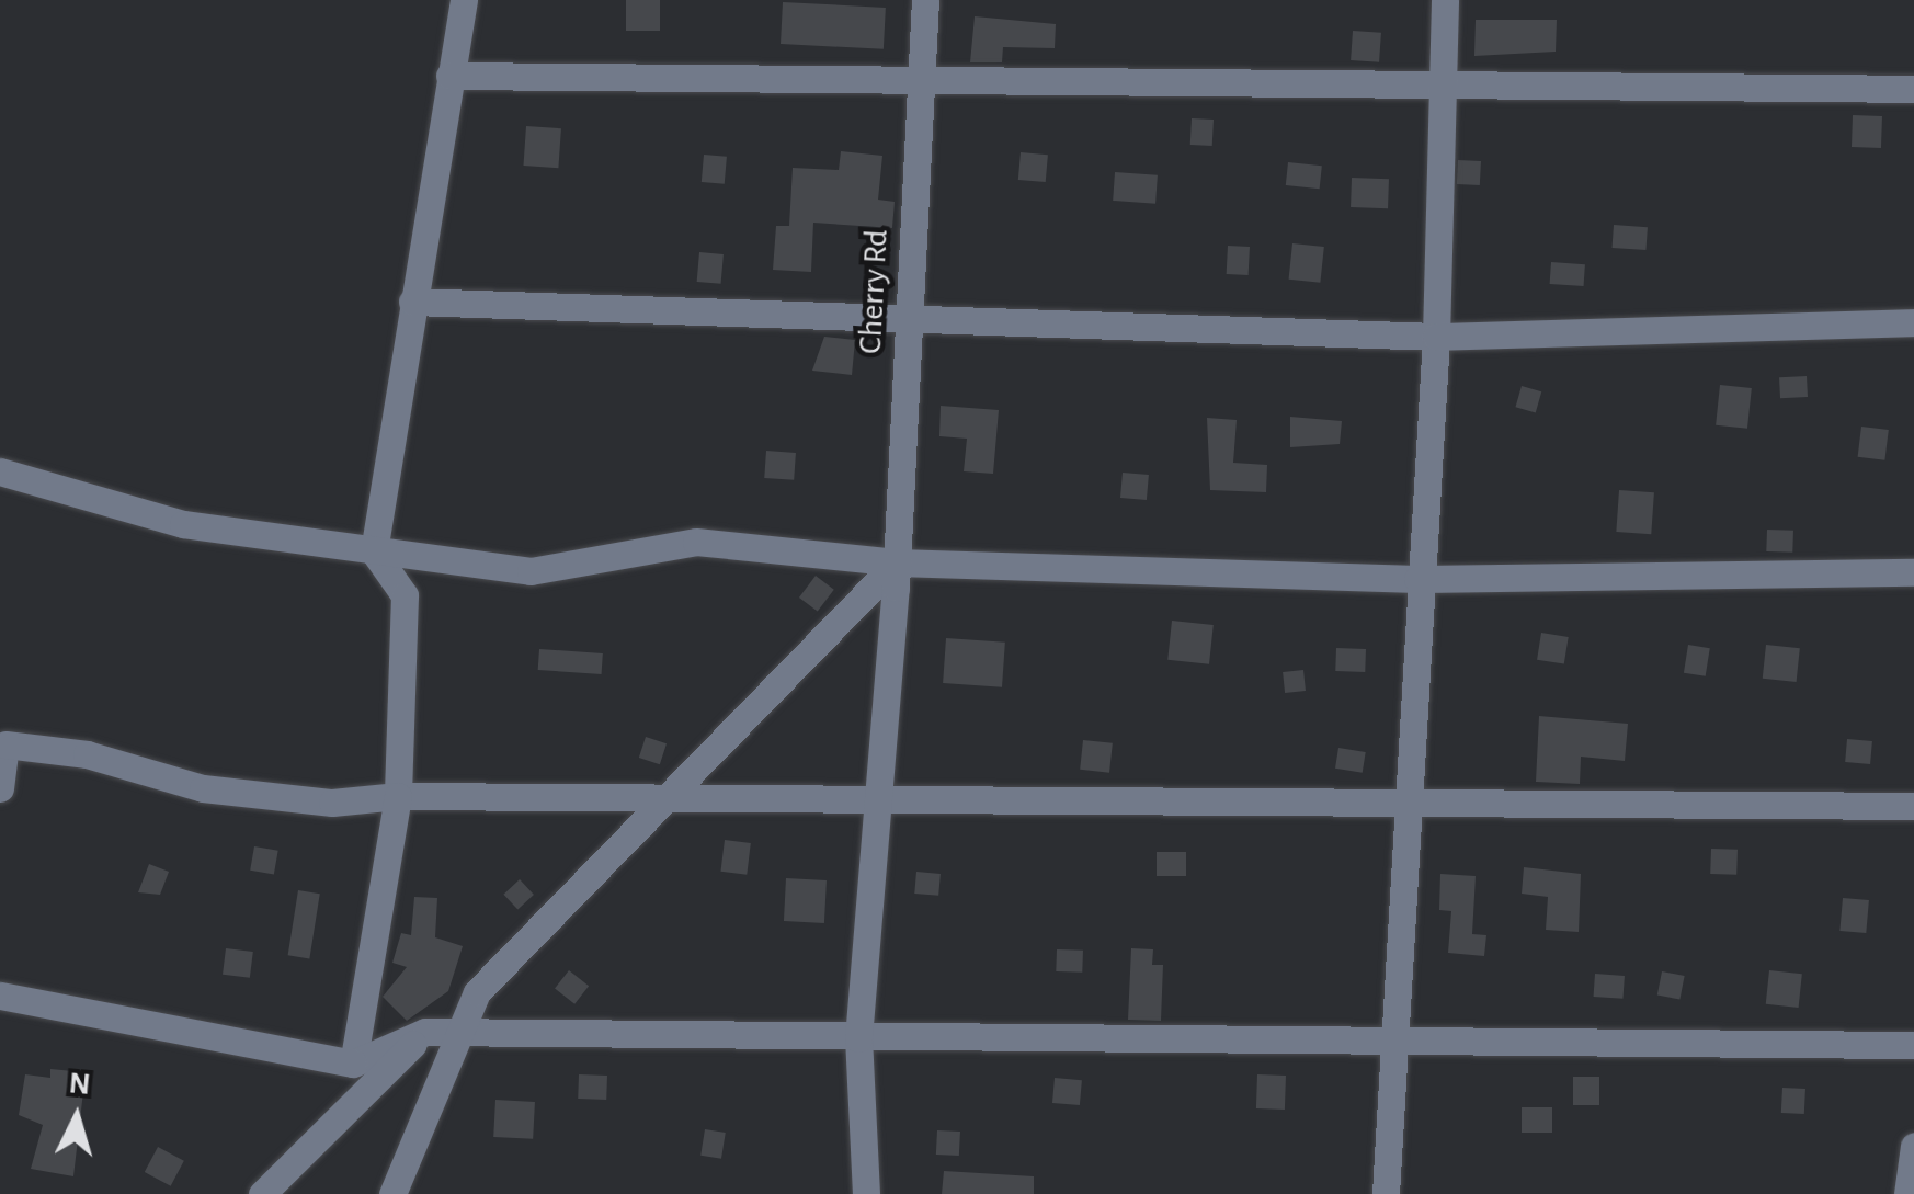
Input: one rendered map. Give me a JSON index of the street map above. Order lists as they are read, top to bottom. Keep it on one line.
{"streets":{"street":["Cherry Rd"]},"north":"top"}
